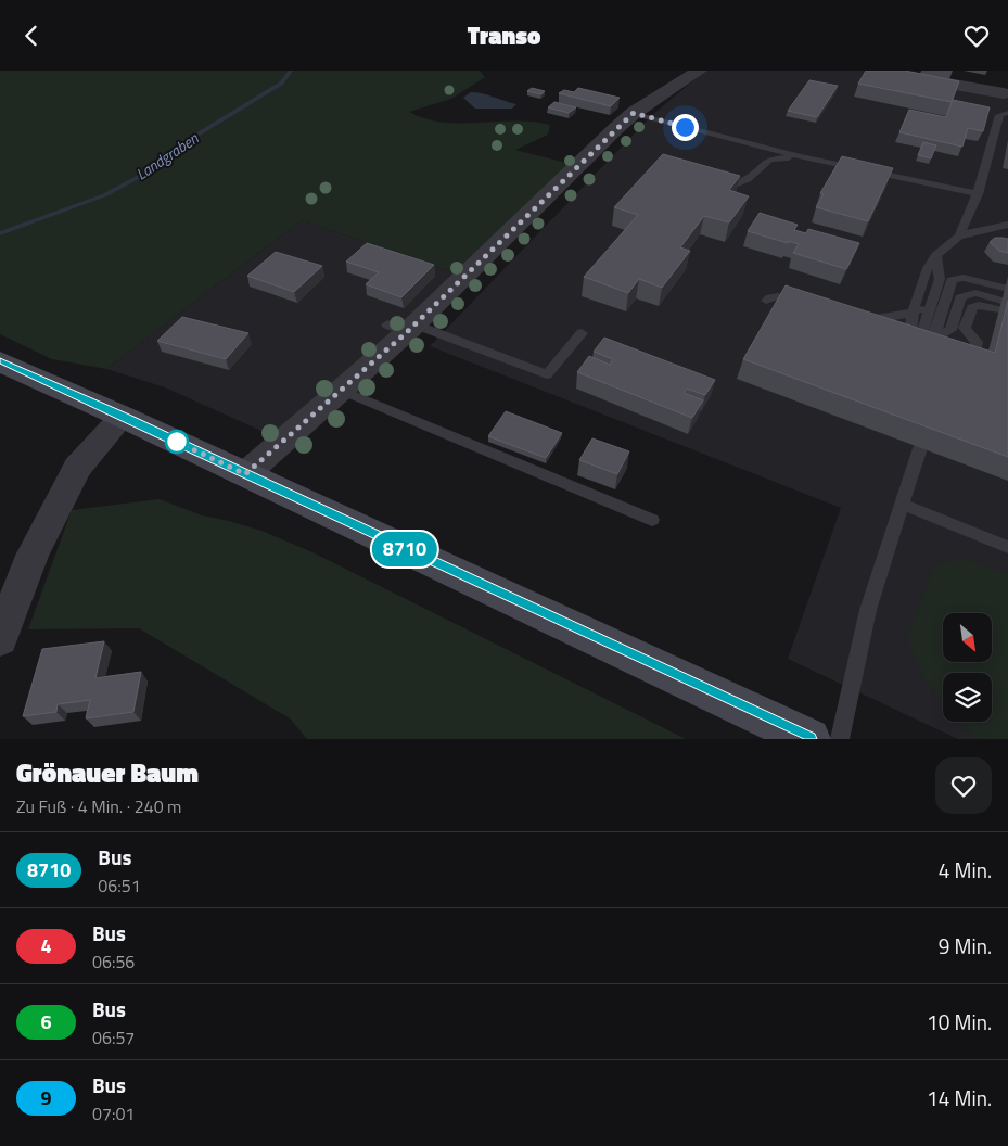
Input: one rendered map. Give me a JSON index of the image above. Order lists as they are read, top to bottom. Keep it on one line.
{"water":["Landgraben"],"lines":["bus line 8710"],"north":"bottom right","page":{"header":"Transo","on_map":"8710","heading":["Grönauer Baum","Zu Fuß · 4 Min. · 240 m"],"list":[{"mark":"8710","name":"Bus","note":"06:51","value":"4 Min."},{"mark":"4","name":"Bus","note":"06:56","value":"9 Min."},{"mark":"6","name":"Bus","note":"06:57","value":"10 Min."},{"mark":"9","name":"Bus","note":"07:01","value":"14 Min."}]}}
